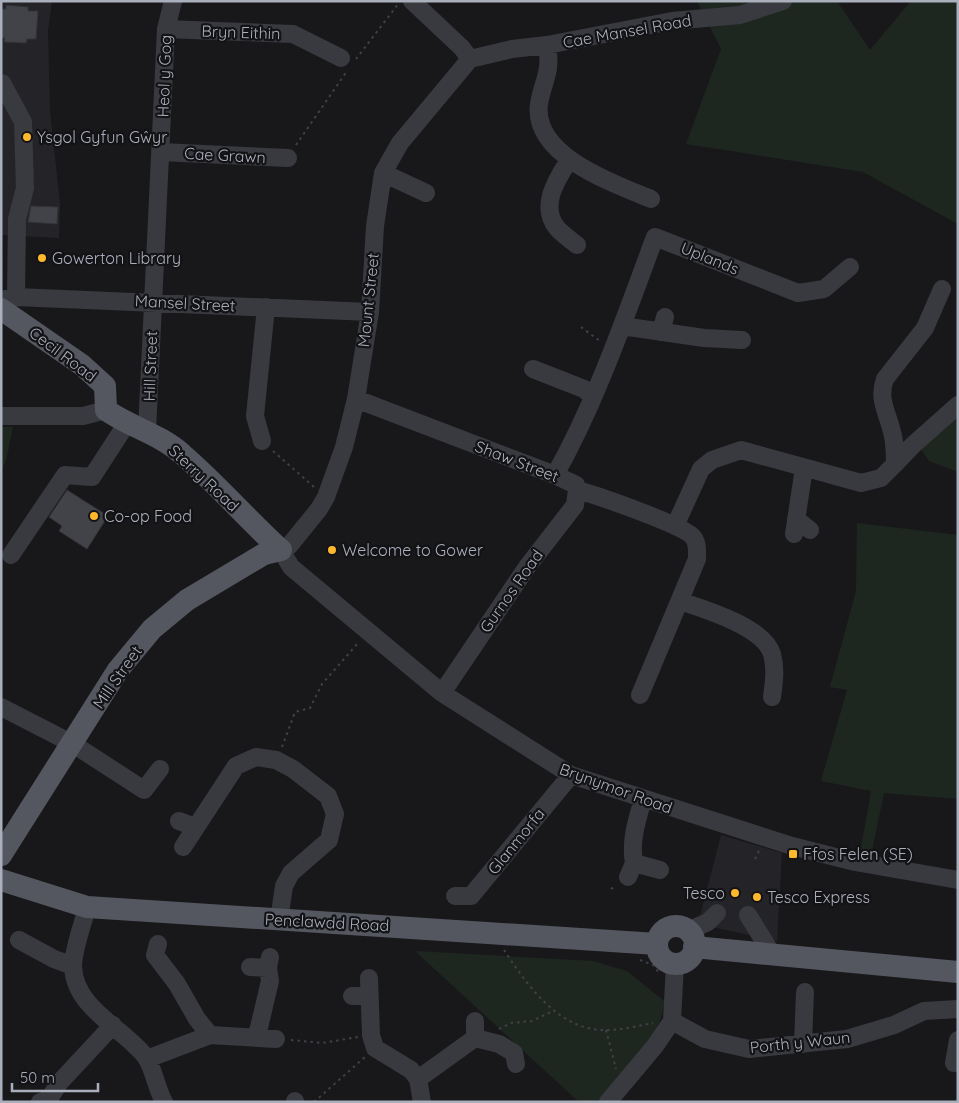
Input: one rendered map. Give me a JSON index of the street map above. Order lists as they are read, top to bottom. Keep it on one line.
{"streets":{"main road":["Cecil Road","Sterry Road","Mill Street","Penclawdd Road"],"street":["Cae Mansel Road","Bryn Eithin","Heol y Gog","Cae Grawn","Uplands","Mount Street","Mansel Street","Hill Street","Shaw Street","Gurnos Road","Brynymor Road","Glanmorfa","Porth y Waun"]},"crossings":[["Cae Mansel Road","Mount Street"],["Bryn Eithin","Heol y Gog"],["Heol y Gog","Cae Grawn"],["Heol y Gog","Mansel Street"],["Heol y Gog","Hill Street"],["Uplands","Shaw Street"],["Mount Street","Mansel Street"],["Mount Street","Shaw Street"],["Mount Street","Sterry Road"],["Mount Street","Mill Street"],["Mount Street","Brynymor Road"],["Mansel Street","Cecil Road"],["Mansel Street","Hill Street"],["Cecil Road","Sterry Road"],["Hill Street","Sterry Road"],["Shaw Street","Gurnos Road"],["Sterry Road","Mill Street"],["Sterry Road","Brynymor Road"],["Gurnos Road","Brynymor Road"],["Mill Street","Brynymor Road"],["Brynymor Road","Glanmorfa"]],"places":{"other":["Ysgol Gyfun Gŵyr","Gowerton Library","Co-op Food","Welcome to Gower","Tesco","Tesco Express"],"transit":["Ffos Felen (SE)"]},"scale_bar":"50 m"}
